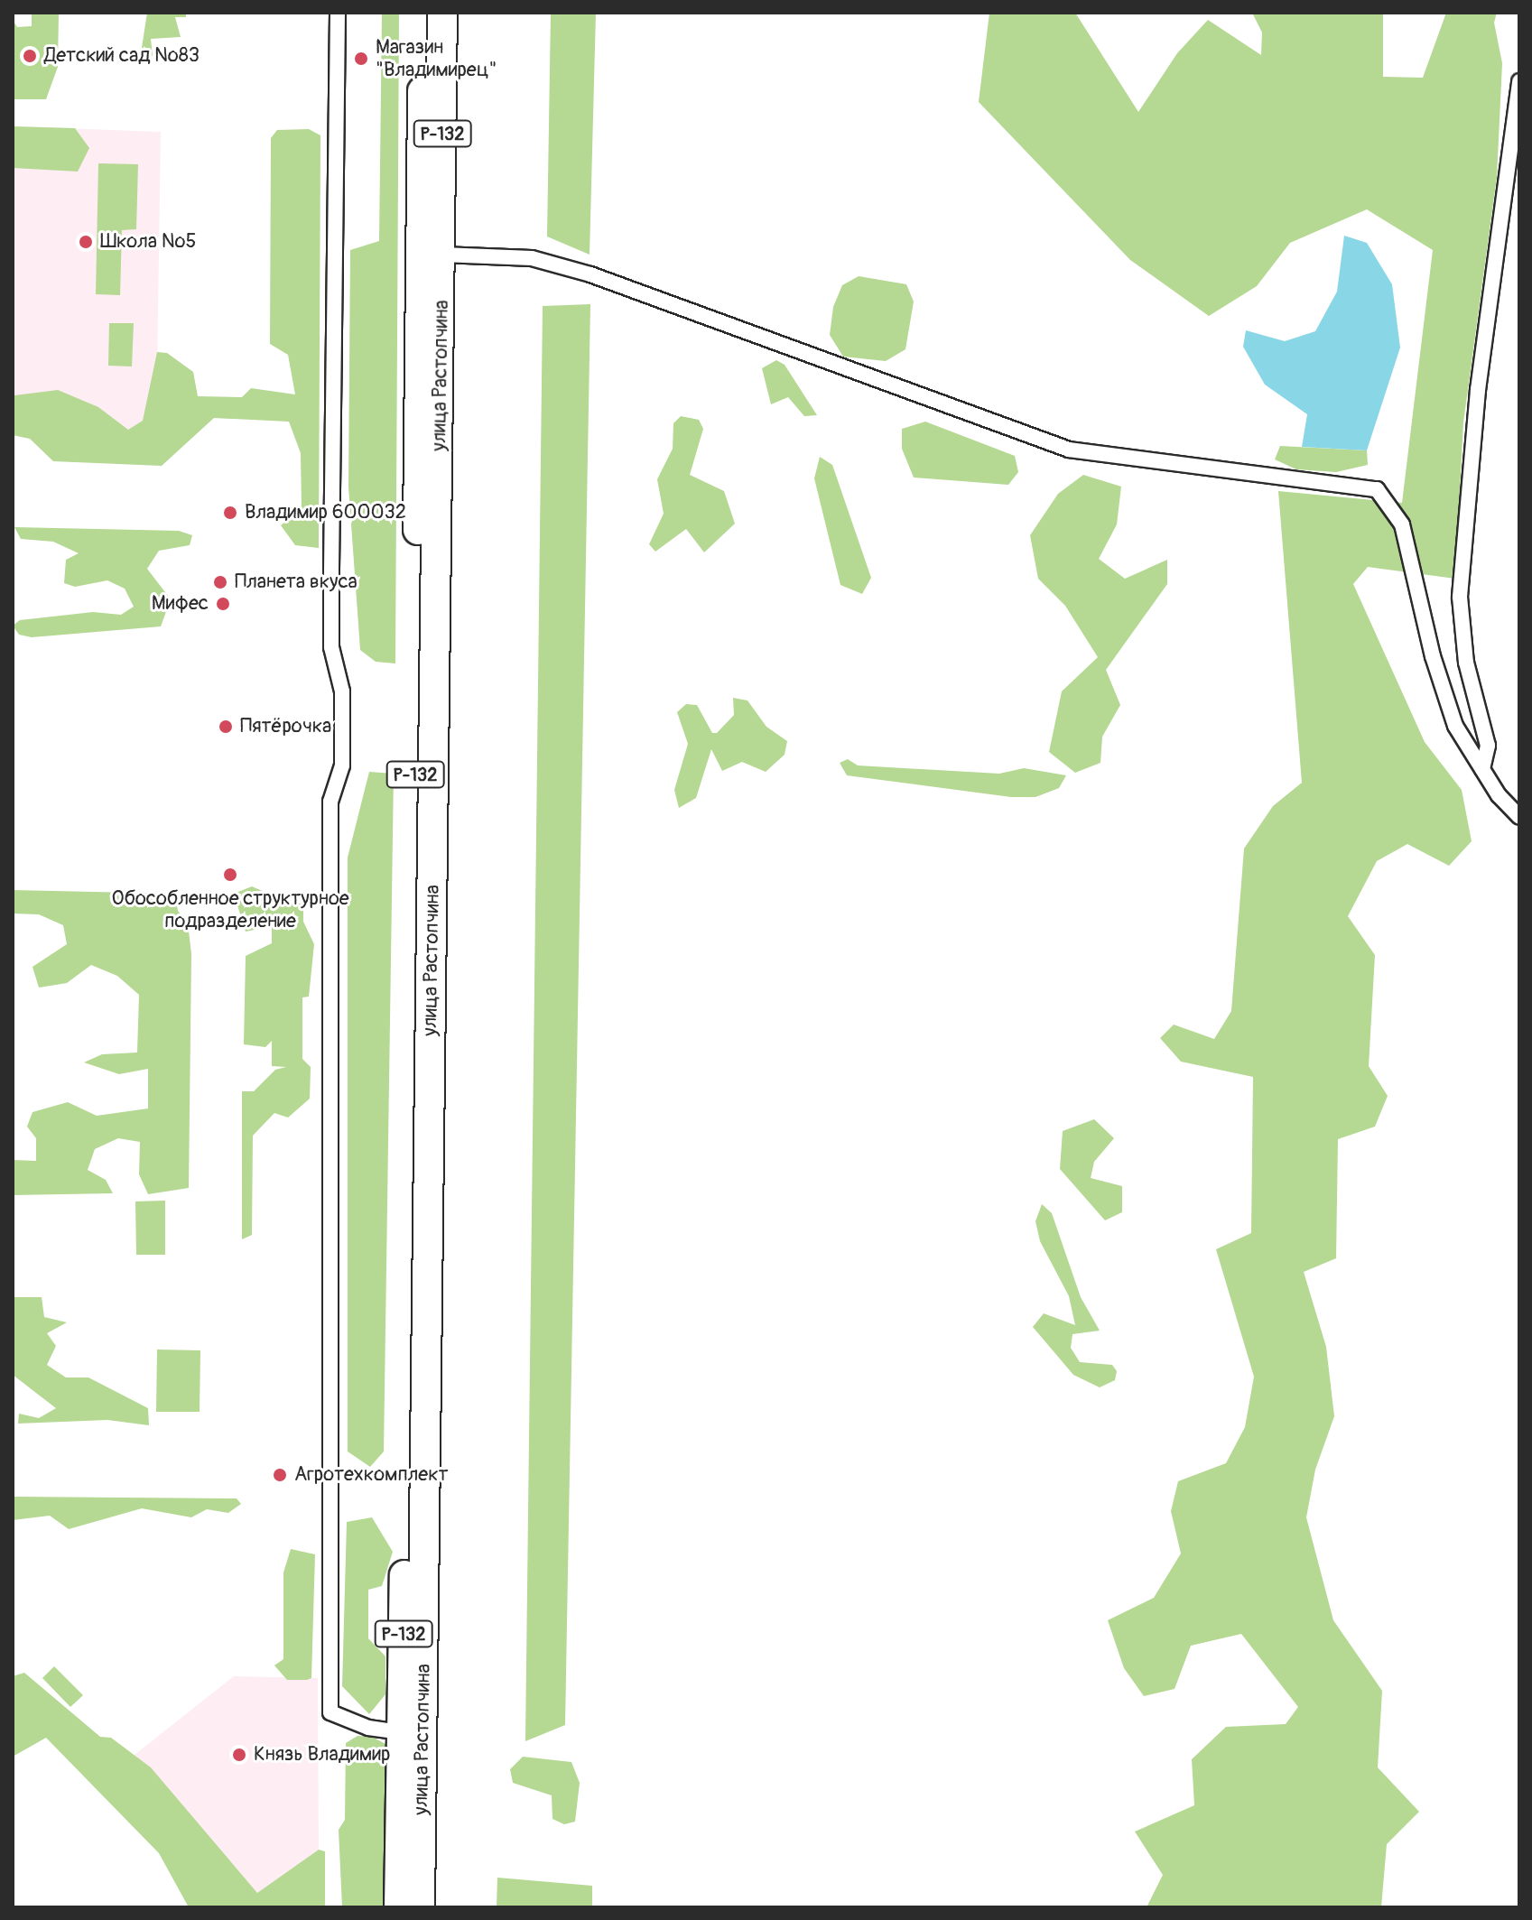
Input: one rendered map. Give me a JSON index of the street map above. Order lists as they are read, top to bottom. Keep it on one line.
{"streets":{"highway":["Р-132","улица Растопчина"]},"places":["Детский сад №83","Магазин \"Владимирец\"","Школа №5","Владимир 600032","Планета вкуса","Мифес","Пятёрочка","Обособленное структурное подразделение","Агротехкомплект","Князь Владимир"]}
